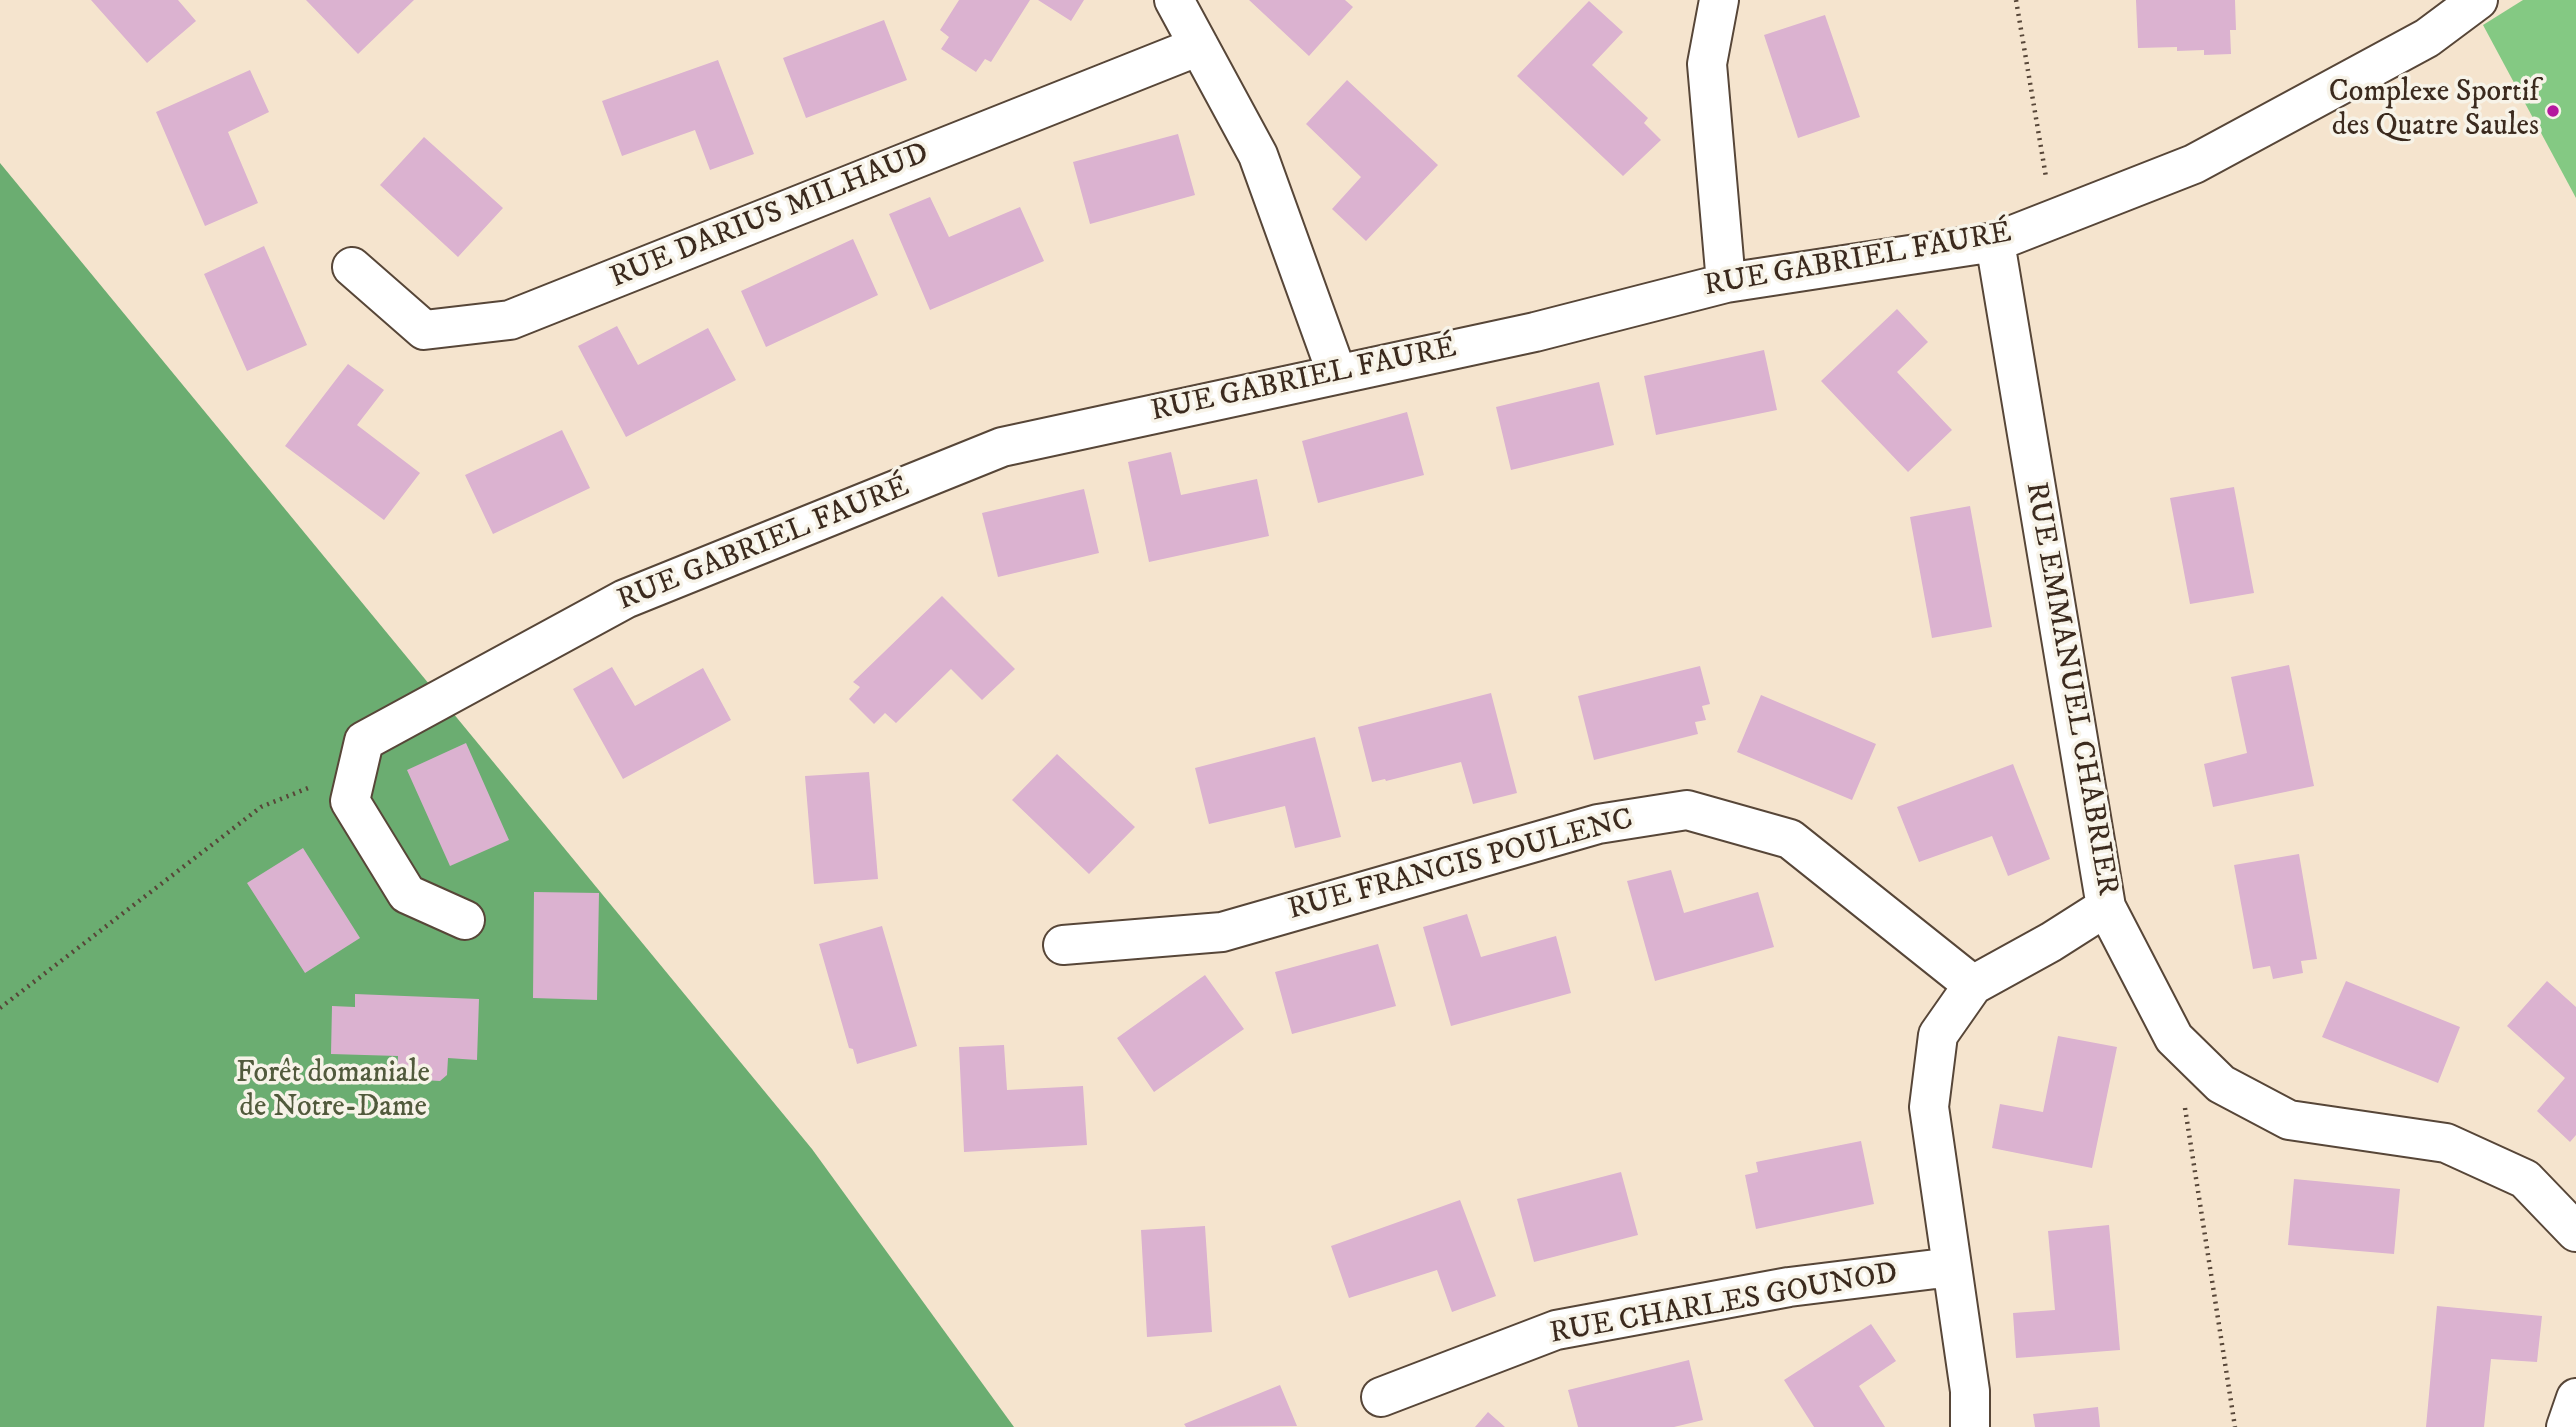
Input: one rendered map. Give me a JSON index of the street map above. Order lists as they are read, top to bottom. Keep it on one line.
{"streets":{"street":["RUE DARIUS MILHAUD","RUE GABRIEL FAURÉ","RUE EMMANUEL CHABRIER","RUE FRANCIS POULENC","RUE CHARLES GOUNOD"]},"crossings":[["RUE GABRIEL FAURÉ","RUE EMMANUEL CHABRIER"]],"parks":["Forêt domaniale de Notre-Dame"],"places":["Complexe Sportif des Quatre Saules"]}
